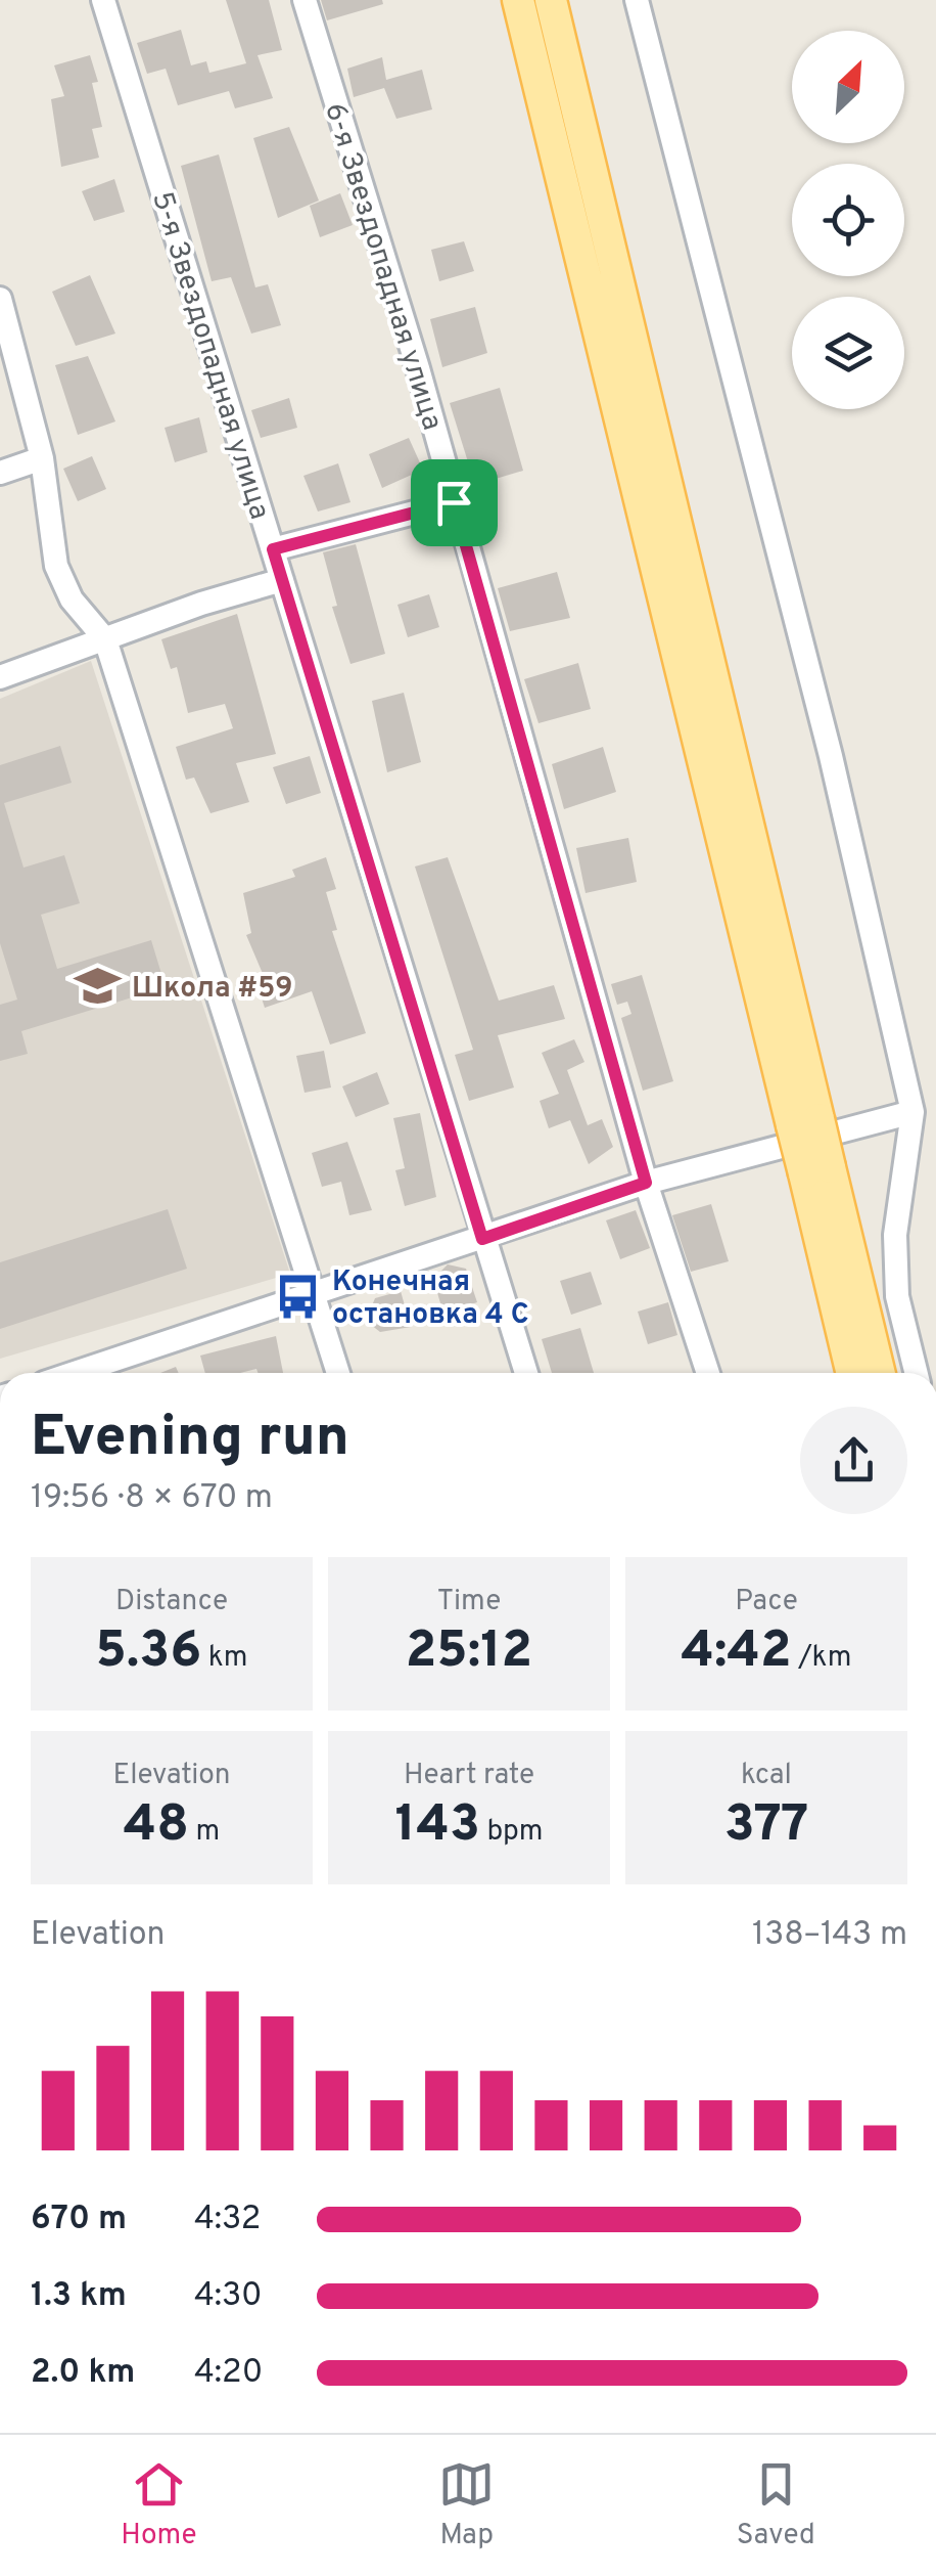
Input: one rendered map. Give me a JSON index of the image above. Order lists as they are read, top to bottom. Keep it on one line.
{"streets":{"street":["6-я Звездопадная улица","5-я Звездопадная улица"]},"places":{"school or university":["Школа #59"],"bus stop":["Конечная остановка 4 С"]},"north":"top right","page":{"heading":["Evening run","19:56 · 8 × 670 m"],"stats":[["Distance","5.36 km"],["Time","25:12"],["Pace","4:42 /km"],["Elevation","48 m"],["Heart rate","143 bpm"],["kcal","377"]],"chart":["Elevation","138–143 m"],"list":[{"name":"670 m","note":"4:32"},{"name":"1.3 km","note":"4:30"},{"name":"2.0 km","note":"4:20"}],"tabs":["Home","Map","Saved"]}}
